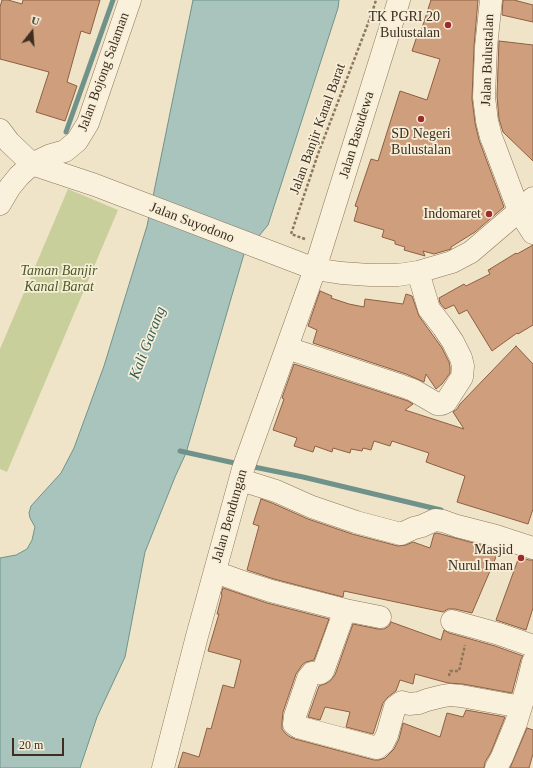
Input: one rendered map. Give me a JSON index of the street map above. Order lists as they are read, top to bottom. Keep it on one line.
{"streets":{"street":["Jalan Bulustalan","Jalan Bojong Salaman","Jalan Basudewa","Jalan Suyodono","Jalan Bendungan"],"path":["Jalan Banjir Kanal Barat"]},"crossings":[["Jalan Bojong Salaman","Jalan Suyodono"],["Jalan Banjir Kanal Barat","Jalan Basudewa"],["Jalan Basudewa","Jalan Suyodono"],["Jalan Basudewa","Jalan Bendungan"],["Jalan Suyodono","Jalan Bendungan"]],"water":["Kali Garang"],"parks":["Taman Banjir Kanal Barat"],"places":["TK PGRI 20 Bulustalan","SD Negeri Bulustalan","Indomaret","Masjid Nurul Iman"],"scale_bar":"20 m","north":"top"}
